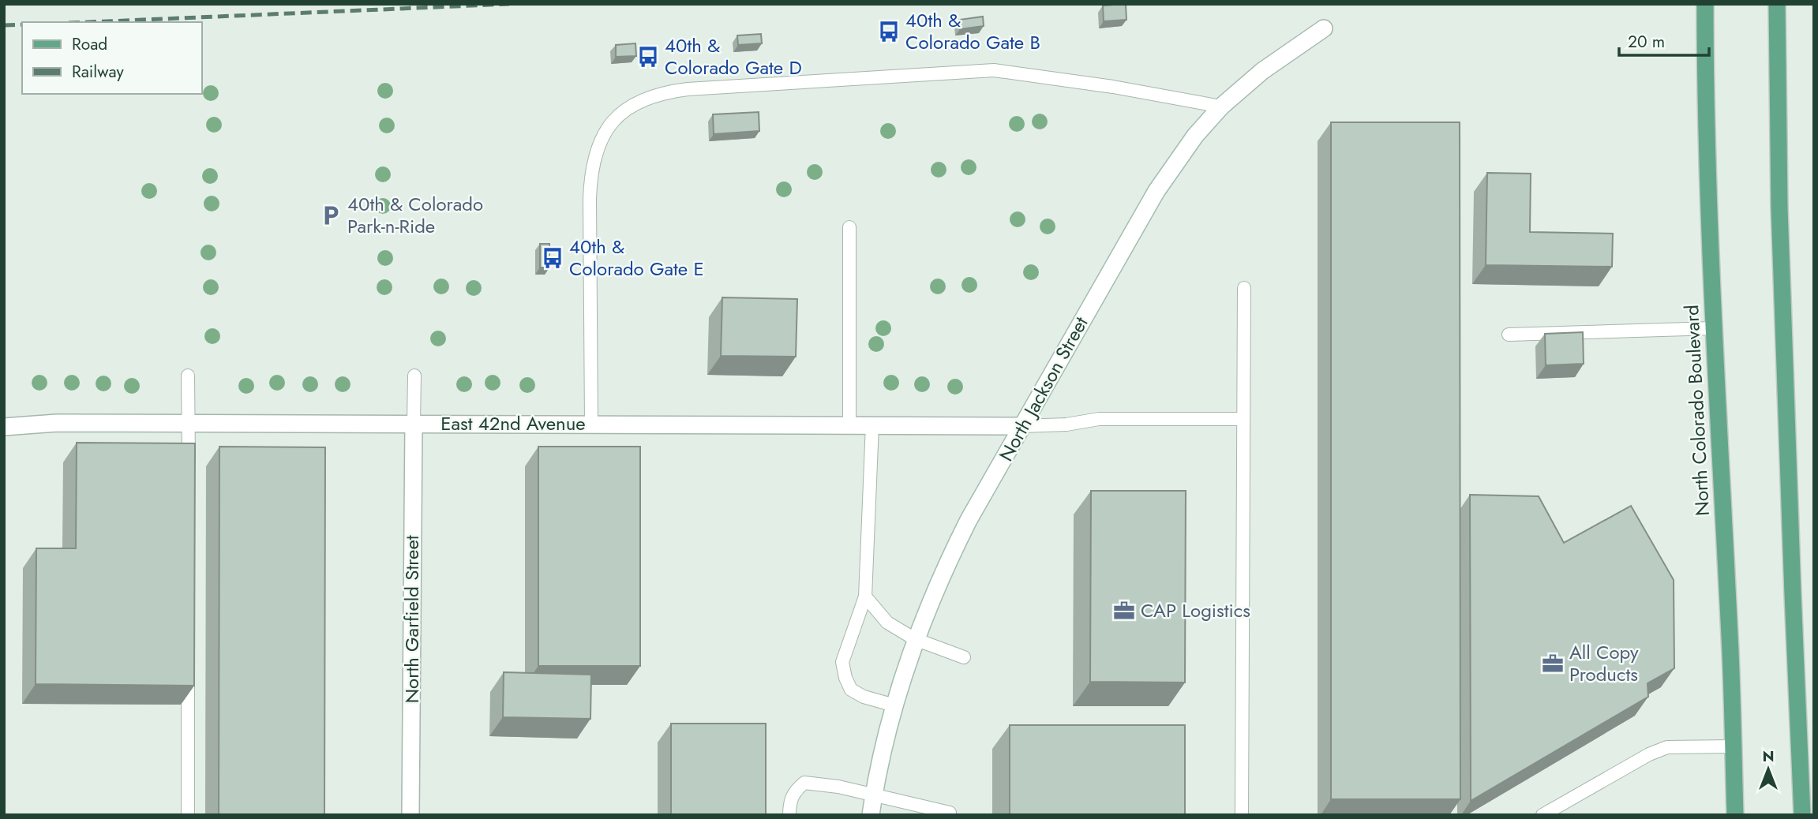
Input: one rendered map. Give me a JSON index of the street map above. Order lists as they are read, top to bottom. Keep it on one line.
{"streets":{"main road":["North Colorado Boulevard"],"street":["North Jackson Street","East 42nd Avenue","North Garfield Street"]},"crossings":[["North Jackson Street","East 42nd Avenue"],["East 42nd Avenue","North Garfield Street"]],"places":{"bus stop":["40th & Colorado Gate B","40th & Colorado Gate D","40th & Colorado Gate E"],"parking":["40th & Colorado Park-n-Ride"],"office":["CAP Logistics","All Copy Products"]},"legend":["Road","Railway"],"scale_bar":"20 m","north":"top"}
